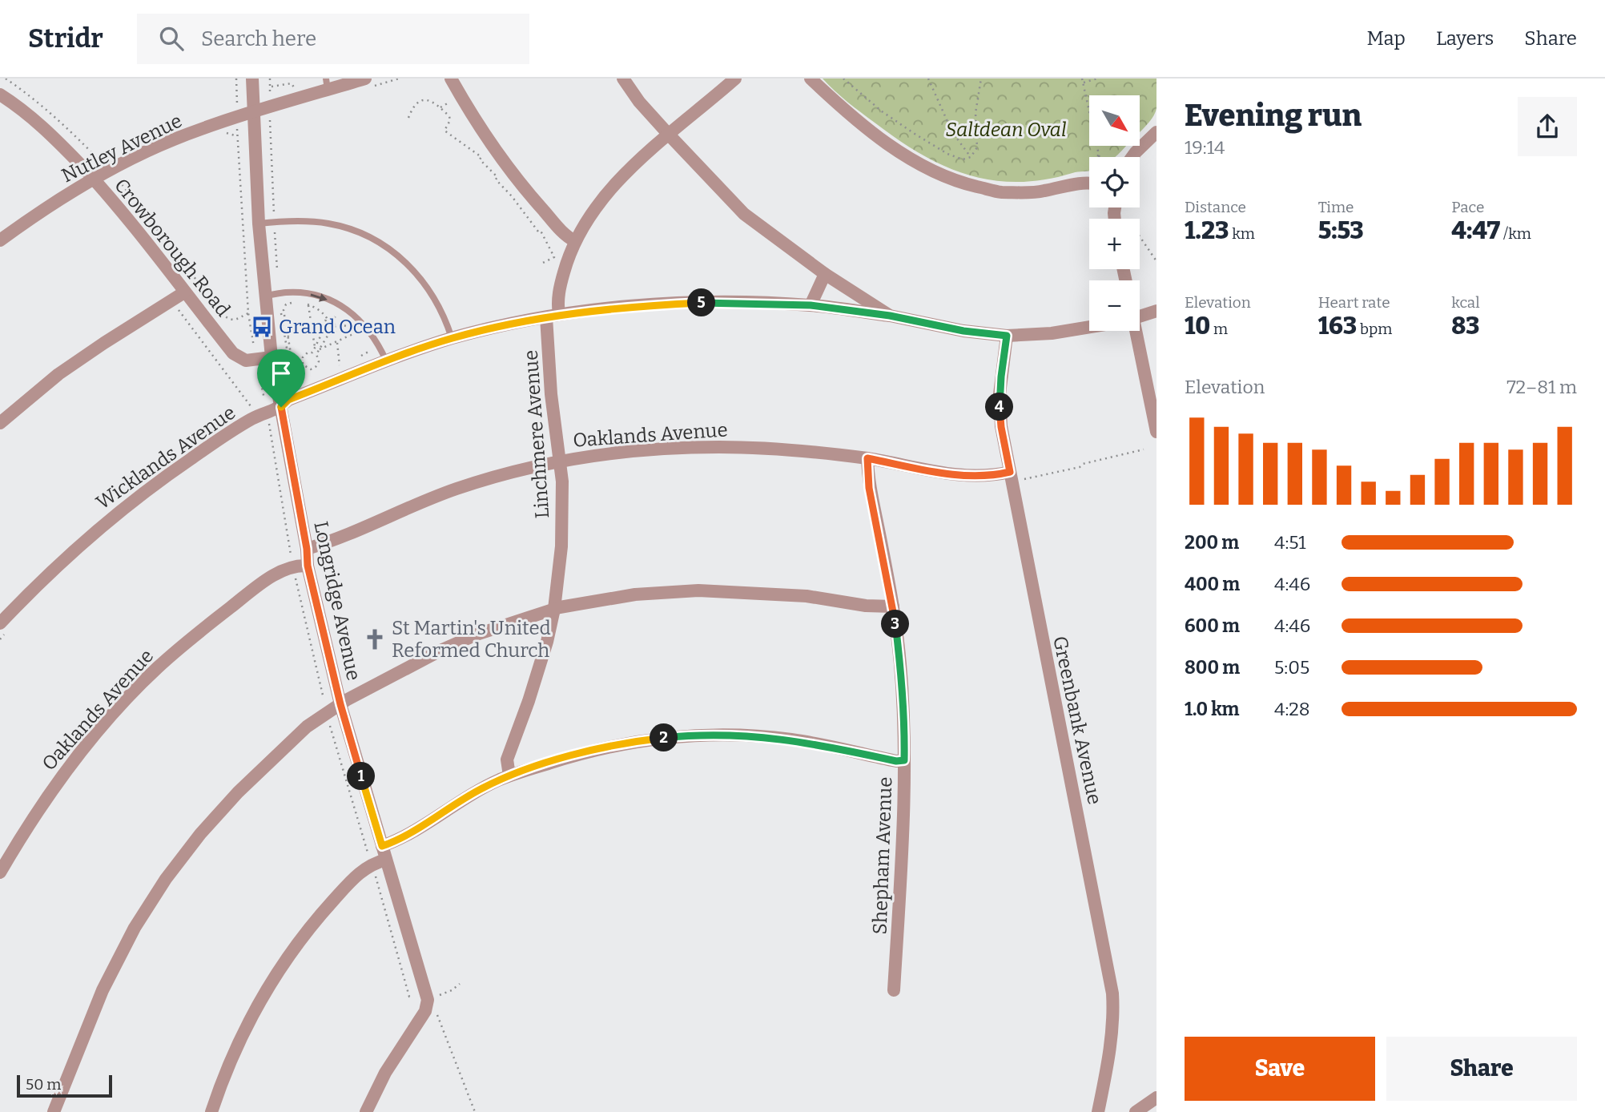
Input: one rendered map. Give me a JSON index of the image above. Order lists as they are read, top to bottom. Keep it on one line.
{"streets":{"street":["Nutley Avenue","Crowborough Road","Linchmere Avenue","Oaklands Avenue","Wicklands Avenue","Longridge Avenue","Greenbank Avenue","Shepham Avenue"]},"crossings":[["Nutley Avenue","Crowborough Road"],["Nutley Avenue","Longridge Avenue"],["Crowborough Road","Longridge Avenue"],["Linchmere Avenue","Oaklands Avenue"],["Linchmere Avenue","Wicklands Avenue"],["Oaklands Avenue","Longridge Avenue"],["Oaklands Avenue","Greenbank Avenue"],["Oaklands Avenue","Shepham Avenue"],["Wicklands Avenue","Longridge Avenue"],["Wicklands Avenue","Greenbank Avenue"]],"parks":["Saltdean Oval"],"places":{"bus stop":["Grand Ocean"],"church":["St Martin's United Reformed Church"]},"scale_bar":"50 m","north":"bottom right","page":{"header":"Stridr","search":"Search here","nav":["Map","Layers","Share"],"heading":["Evening run","19:14"],"map_buttons":["+","−"],"stats":[["Distance","1.23 km"],["Time","5:53"],["Pace","4:47 /km"],["Elevation","10 m"],["Heart rate","163 bpm"],["kcal","83"]],"pins":["5","4","3","2","1"],"chart":["Elevation","72–81 m"],"list":[{"name":"200 m","note":"4:51"},{"name":"400 m","note":"4:46"},{"name":"600 m","note":"4:46"},{"name":"800 m","note":"5:05"},{"name":"1.0 km","note":"4:28"}],"buttons":["Save","Share"],"scale":"50 m"}}
